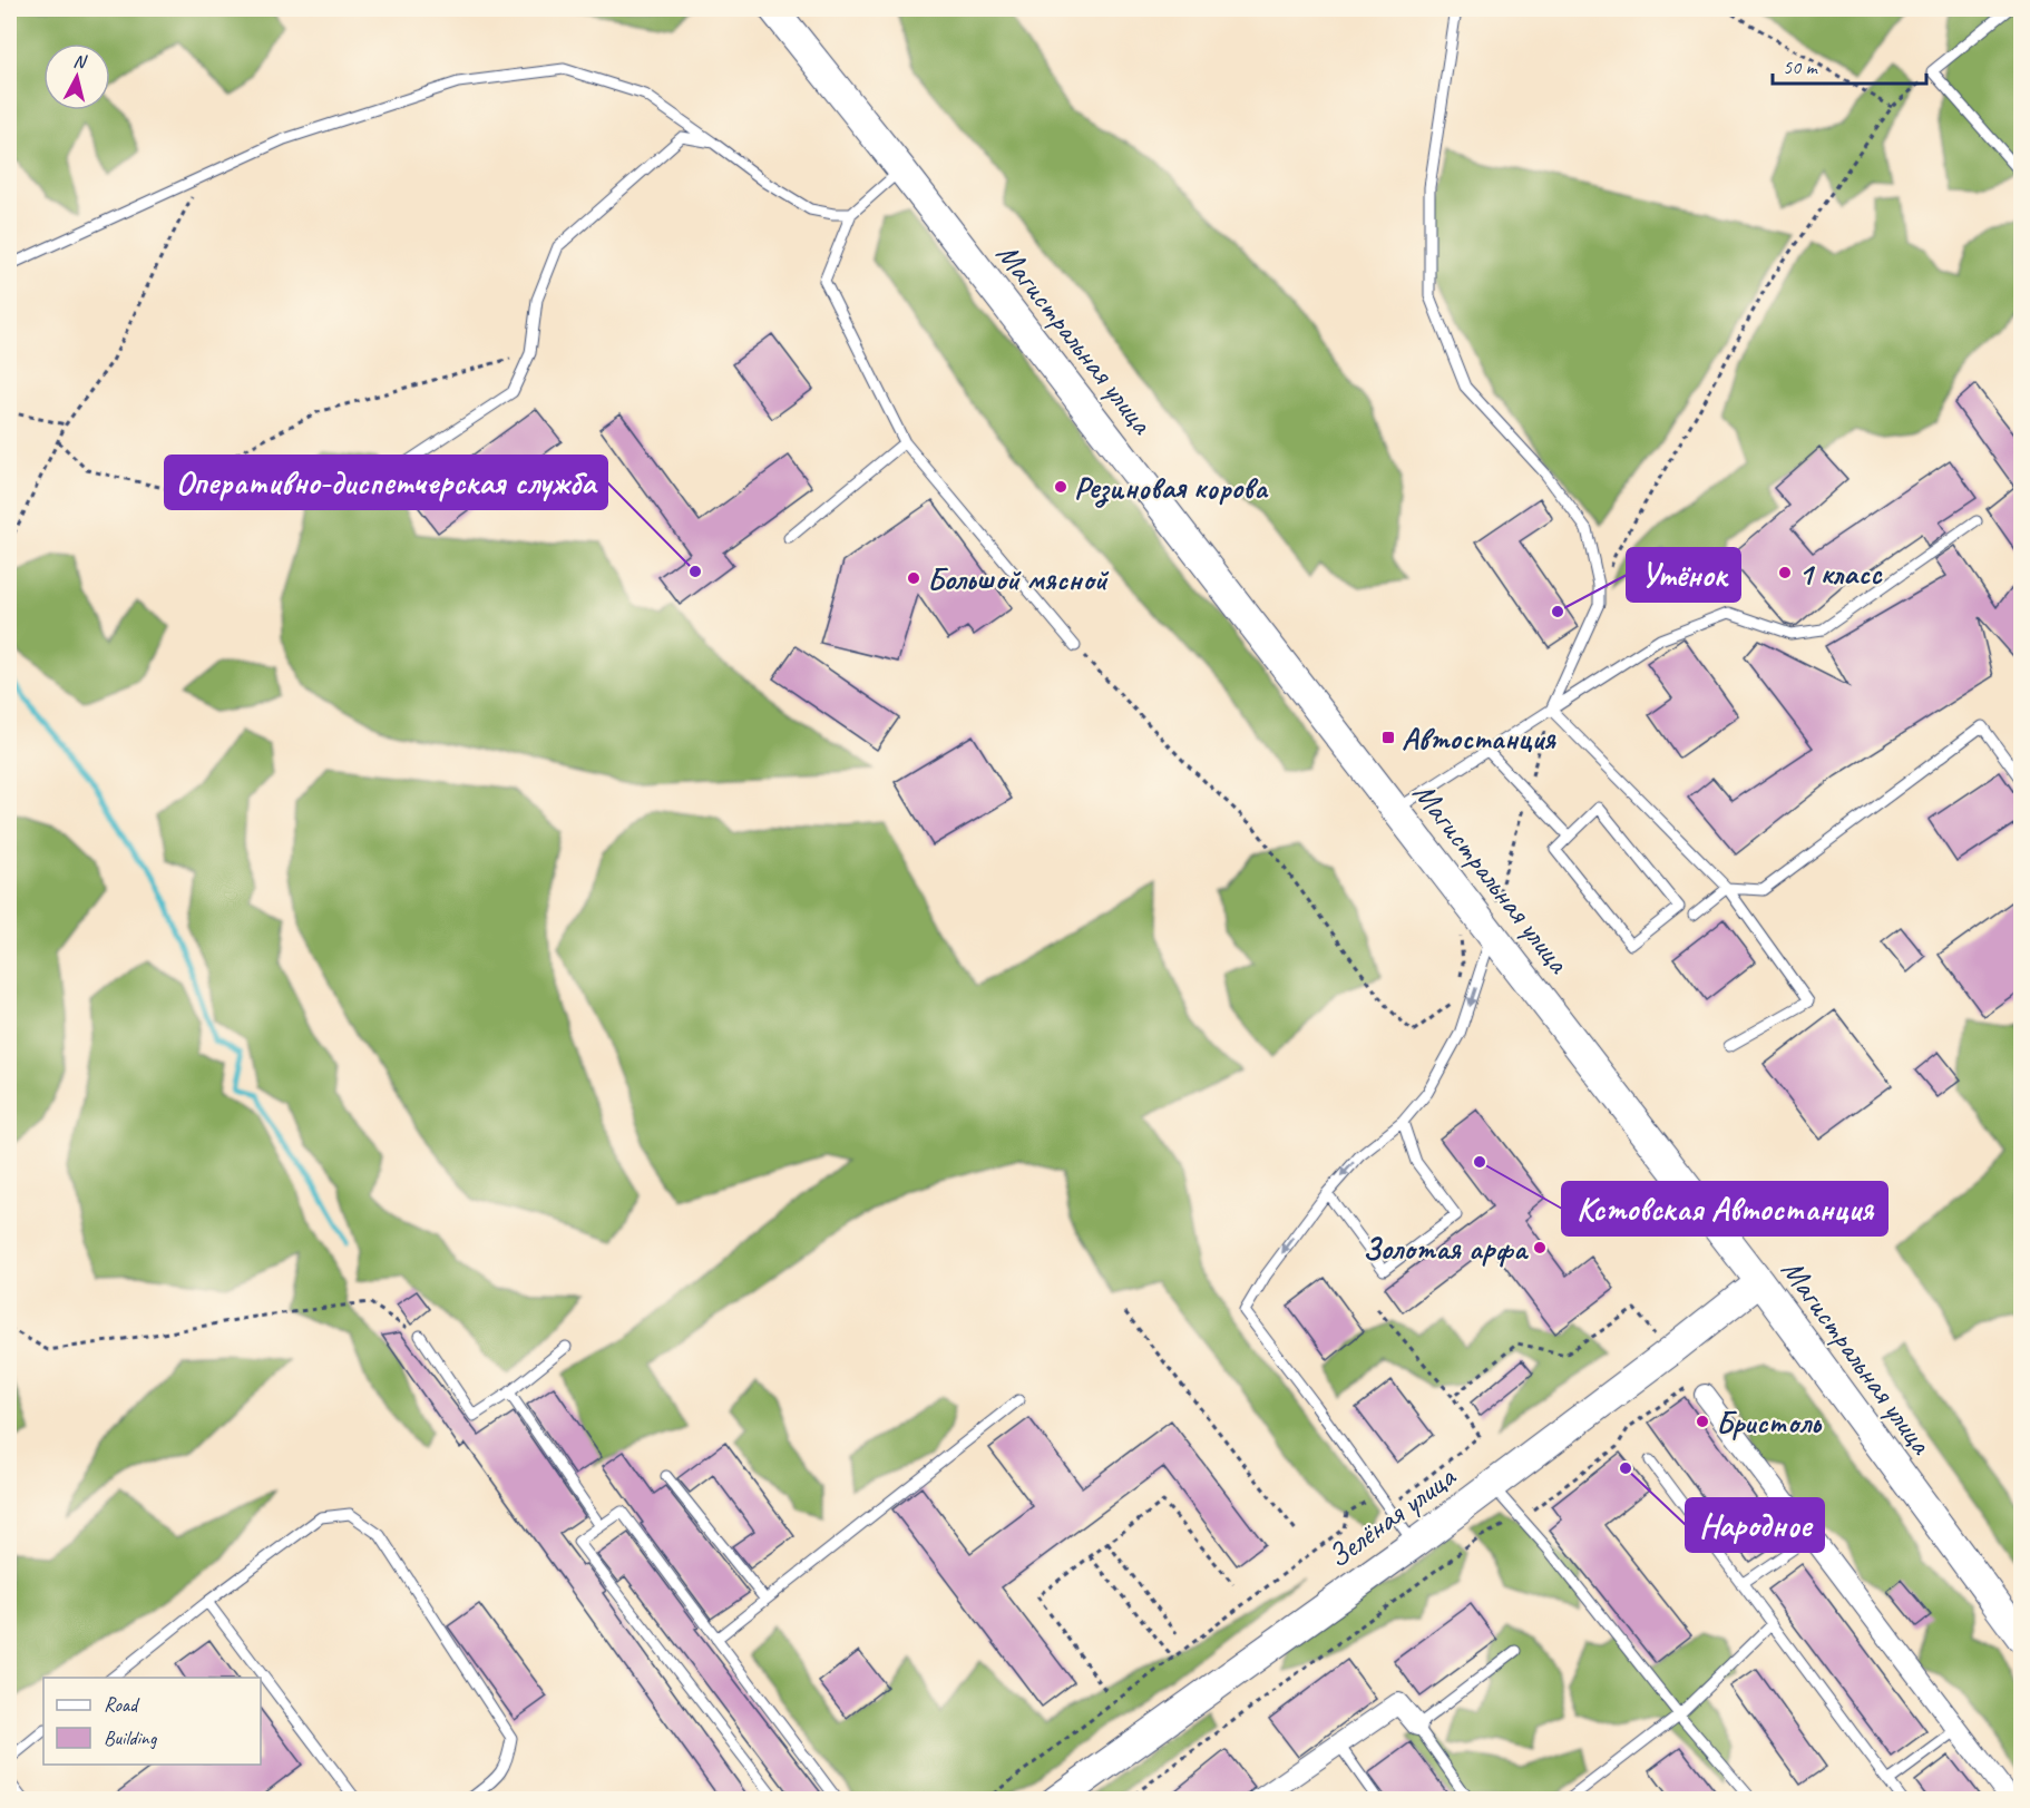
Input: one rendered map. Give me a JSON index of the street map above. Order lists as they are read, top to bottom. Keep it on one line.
{"streets":{"main road":["Магистральная улица","Зелёная улица"]},"crossings":[["Магистральная улица","Зелёная улица"]],"places":{"other":["Резиновая корова","Оперативно-диспетчерская служба","1 класс","Большой мясной","Утёнок","Кстовская Автостанция","Золотая арфа","Бристоль","Народное"],"transit":["Автостанция"]},"legend":["Road","Building"],"scale_bar":"50 m","north":"top"}
